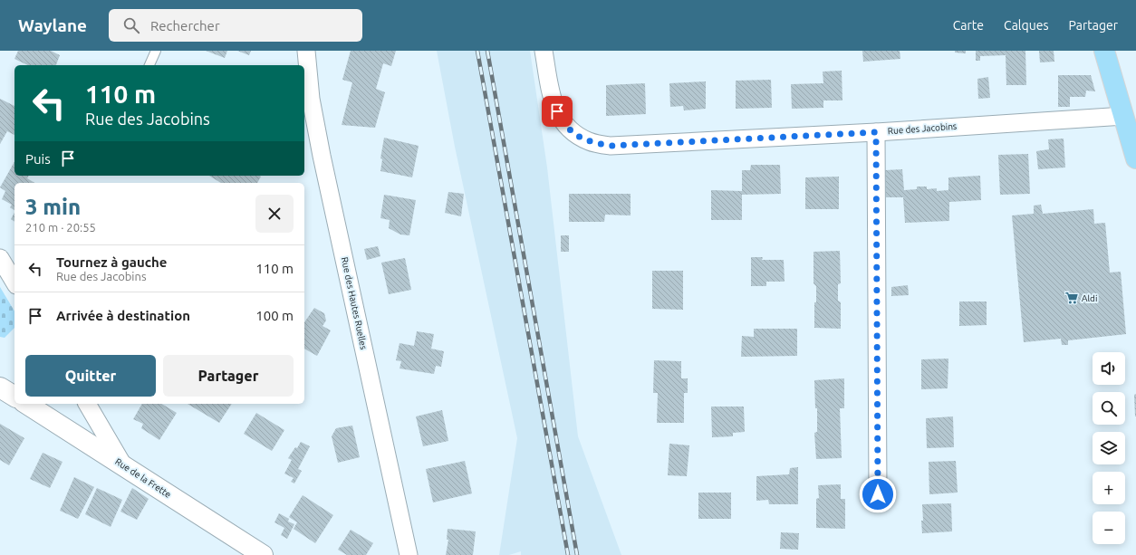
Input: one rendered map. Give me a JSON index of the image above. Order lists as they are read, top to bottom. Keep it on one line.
{"streets":{"street":["Rue des Jacobins","Rue des Hautes Ruelles","Rue de la Frette"]},"places":{"supermarket":["Aldi"]},"page":{"header":"Waylane","search":"Rechercher","nav":["Carte","Calques","Partager"],"turn":["110 m","Rue des Jacobins"],"then":"Puis","heading":["3 min","210 m · 20:55"],"list":[{"name":"Tournez à gauche","note":"Rue des Jacobins","value":"110 m"},{"name":"Arrivée à destination","value":"100 m"}],"buttons":["Quitter","Partager"],"map_buttons":["+","−"]}}
